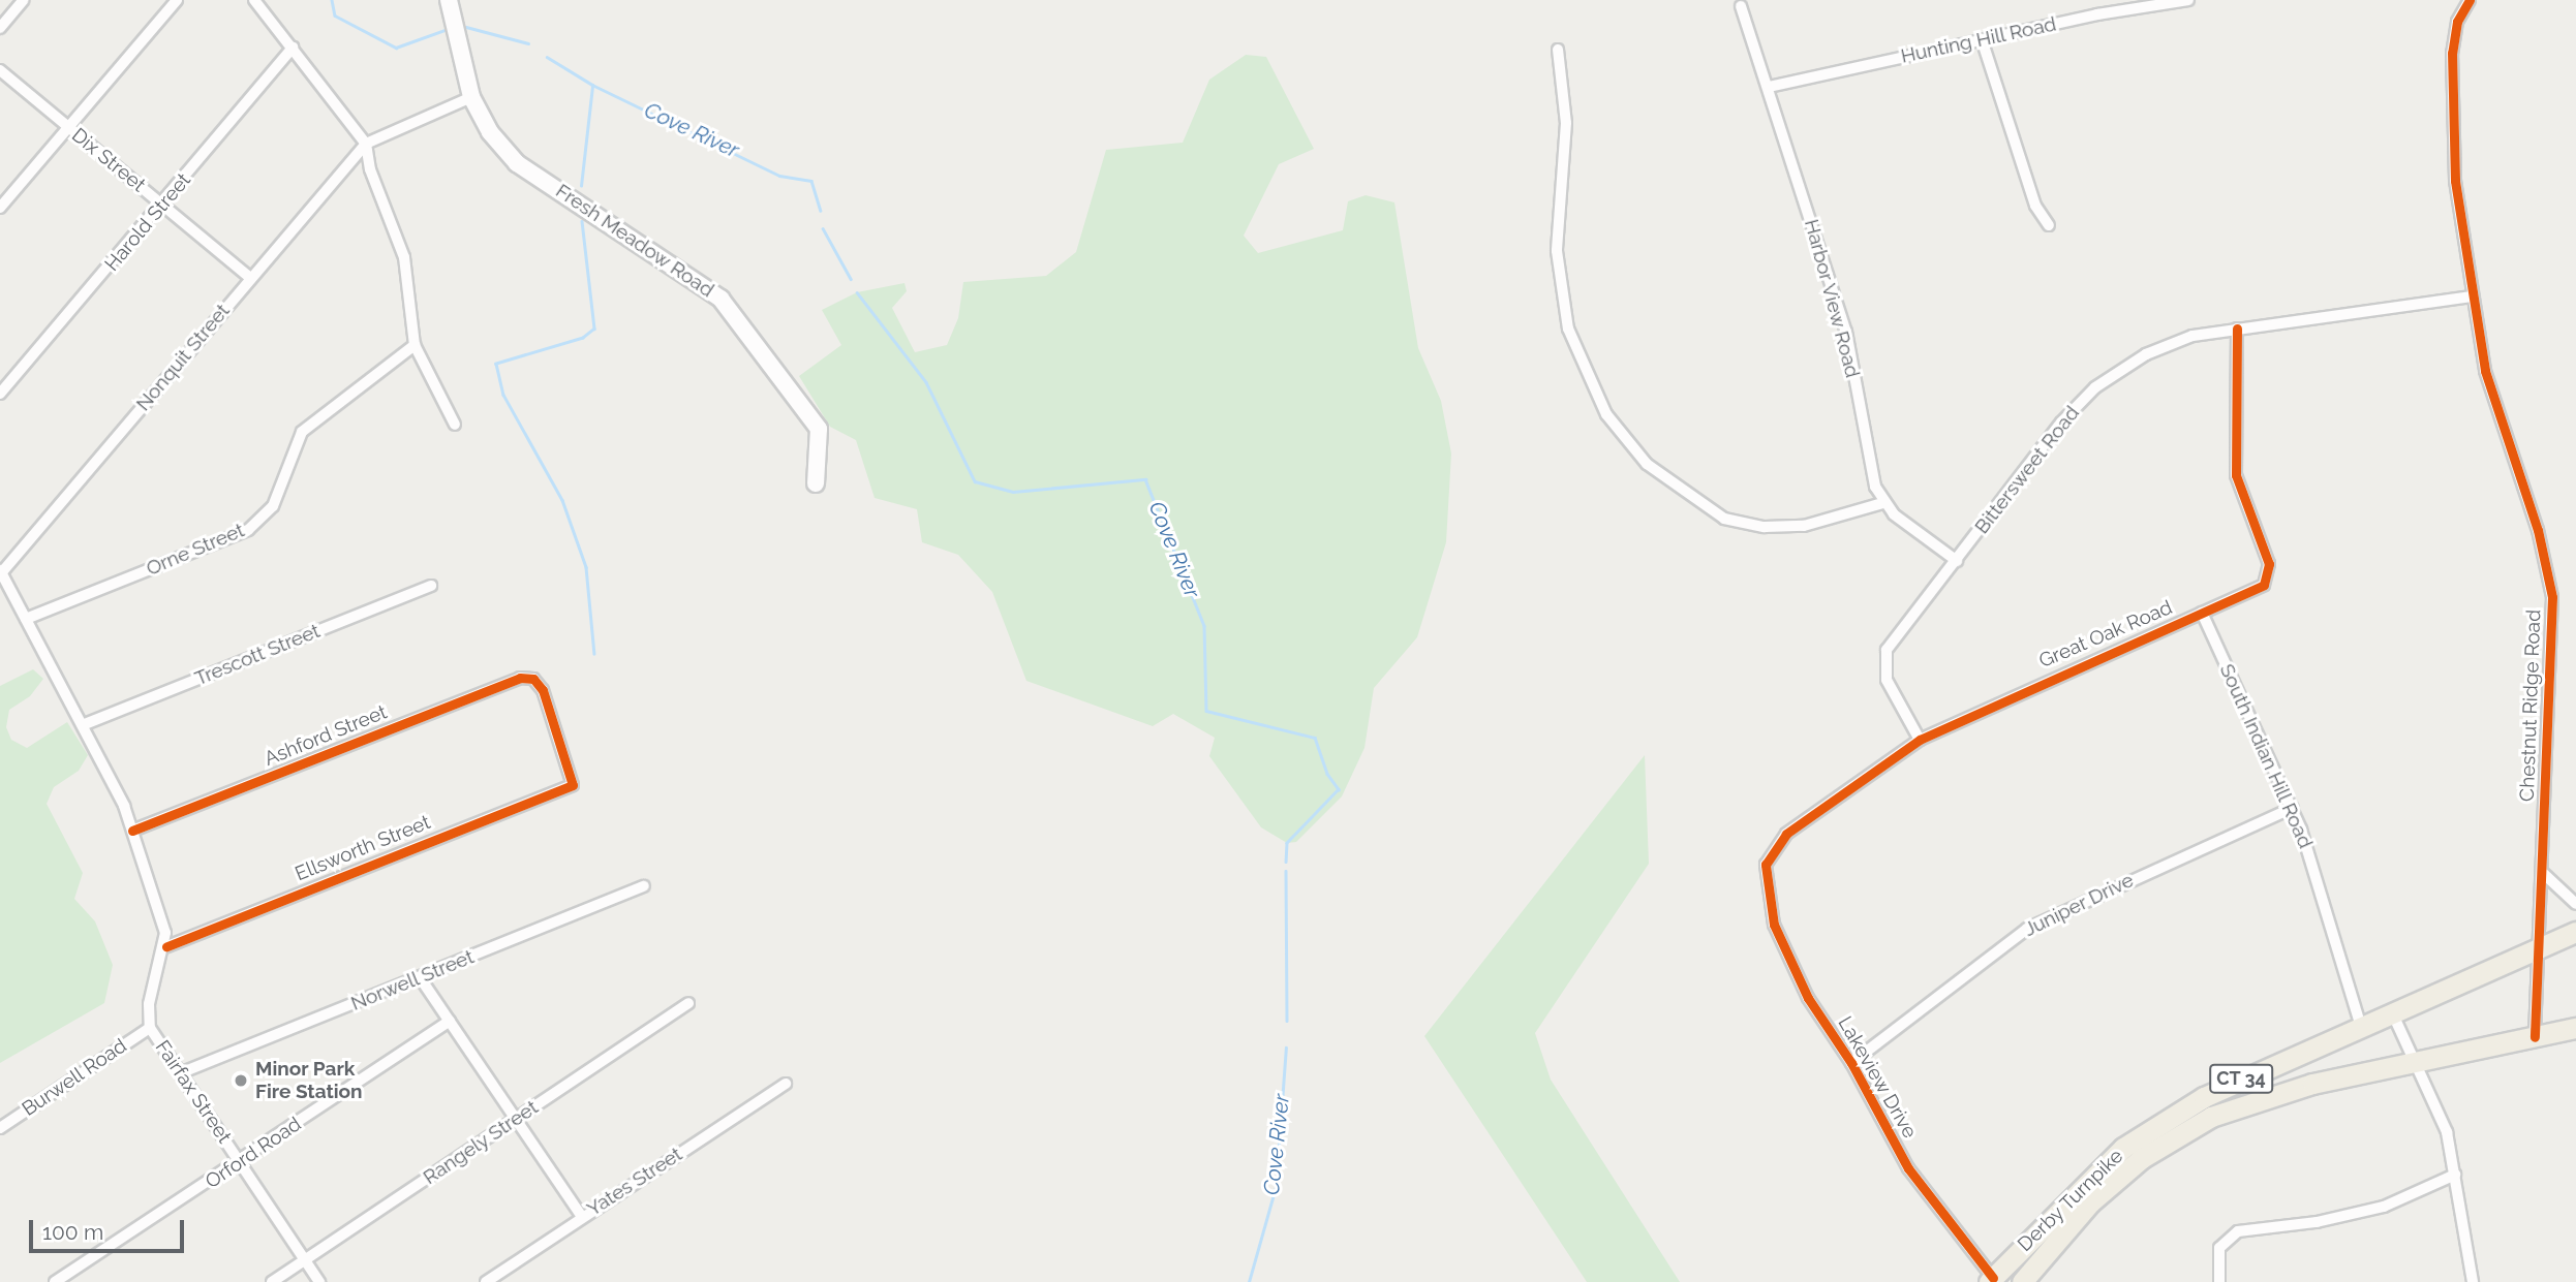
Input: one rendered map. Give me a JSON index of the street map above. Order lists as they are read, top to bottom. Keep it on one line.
{"streets":{"highway":["CT 34","Derby Turnpike"],"street":["Hunting Hill Road","Dix Street","Harold Street","Fresh Meadow Road","Harbor View Road","Nonquit Street","Bittersweet Road","Orne Street","Great Oak Road","Trescott Street","Chestnut Ridge Road","Ashford Street","South Indian Hill Road","Ellsworth Street","Juniper Drive","Norwell Street","Burwell Road","Lakeview Drive","Fairfax Street","Rangely Street","Orford Road","Yates Street"]},"crossings":[["Hunting Hill Road","Harbor View Road"],["Dix Street","Harold Street"],["Dix Street","Nonquit Street"],["Bittersweet Road","Great Oak Road"],["Bittersweet Road","Chestnut Ridge Road"],["Great Oak Road","South Indian Hill Road"],["Great Oak Road","Lakeview Drive"],["Chestnut Ridge Road","Derby Turnpike"],["Ashford Street","Ellsworth Street"],["South Indian Hill Road","Juniper Drive"],["South Indian Hill Road","Derby Turnpike"],["Ellsworth Street","Fairfax Street"],["Juniper Drive","Lakeview Drive"],["Norwell Street","Fairfax Street"],["Burwell Road","Fairfax Street"],["Lakeview Drive","Derby Turnpike"],["Fairfax Street","Rangely Street"],["Fairfax Street","Orford Road"]],"water":["Cove River"],"places":["Minor Park Fire Station"],"scale_bar":"100 m"}
